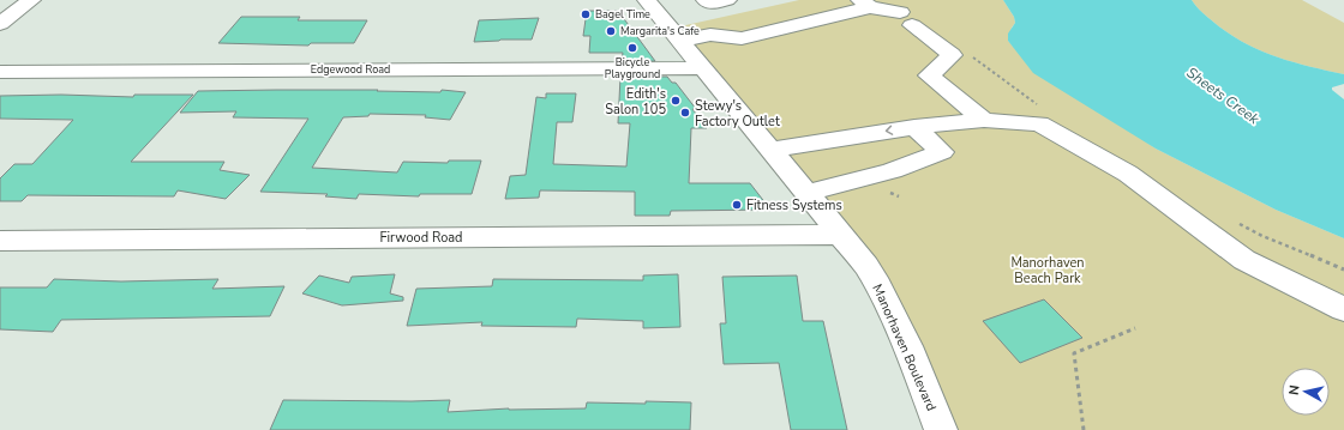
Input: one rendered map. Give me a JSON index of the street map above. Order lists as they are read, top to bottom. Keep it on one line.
{"streets":{"street":["Edgewood Road","Firwood Road","Manorhaven Boulevard"]},"crossings":[["Edgewood Road","Manorhaven Boulevard"],["Firwood Road","Manorhaven Boulevard"]],"water":["Sheets Creek"],"parks":["Manorhaven Beach Park"],"places":["Bagel Time","Margarita's Cafe","Bicycle Playground","Edith's Salon 105","Stewy's Factory Outlet","Fitness Systems"],"north":"left"}
